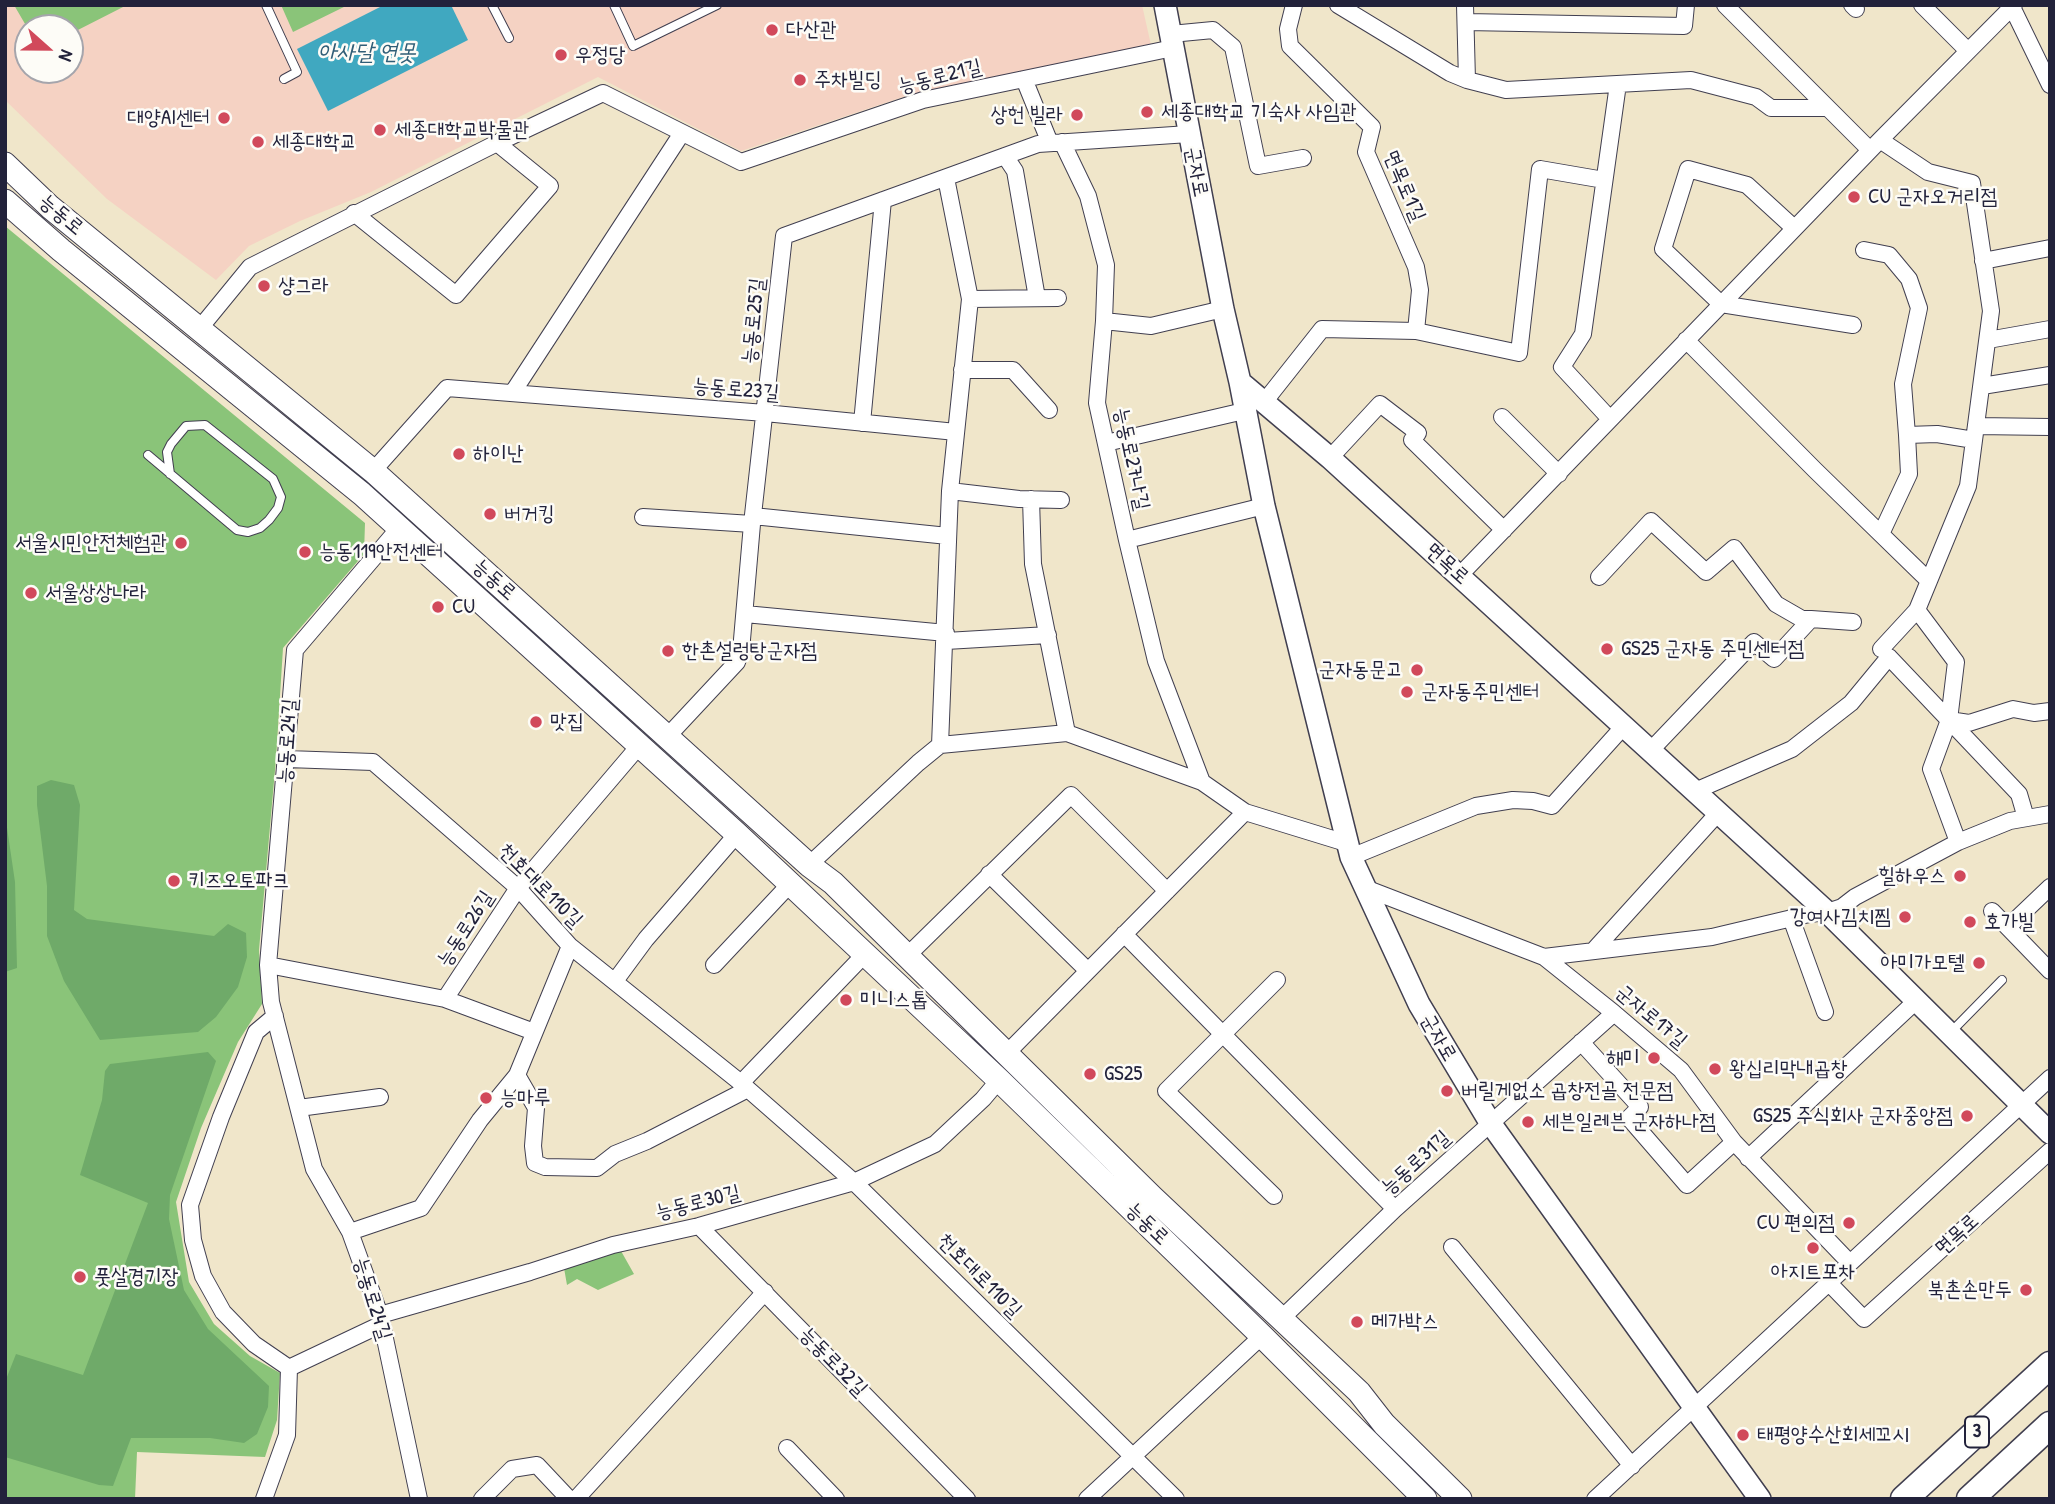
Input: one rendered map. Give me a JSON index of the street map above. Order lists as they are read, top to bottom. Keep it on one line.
{"streets":{"main road":["능동로","능동로24길","3"],"street":["능동로21길","군자로","면목로1길","능동로25길","능동로23길","능동로27나길","면목로","천호대로110길","능동로26길","군자로17길","능동로31길","능동로30길","능동로32길"]},"crossings":[["능동로21길","군자로"],["능동로21길","능동로"],["능동로21길","능동로27나길"],["군자로","능동로25길"],["군자로","면목로"],["군자로","군자로17길"],["군자로","능동로31길"],["능동로","능동로25길"],["능동로","능동로23길"],["능동로","능동로24길"],["능동로","능동로26길"],["능동로","능동로31길"],["능동로","능동로30길"],["능동로25길","능동로23길"],["능동로25길","능동로27나길"],["능동로24길","천호대로110길"],["능동로24길","능동로26길"],["능동로24길","능동로30길"],["천호대로110길","능동로26길"],["천호대로110길","능동로30길"],["군자로17길","능동로31길"],["능동로30길","능동로32길"]],"water":["아사달 연못"],"places":["다산관","우정당","주차빌딩","세종대학교 기숙사 사임관","상헌 빌라","대양AI센터","세종대학교박물관","세종대학교","CU 군자오거리점","샹그라","하이난","버거킹","서울시민안전체험관","능동119안전센터","서울상상나라","CU","GS25 군자동 주민센터점","한촌설렁탕군자점","군자동문고","군자동주민센터","맛집","힐하우스","키즈오토파크","강여사김치찜","호가빌","아미가모텔","미니스톱","해미","왕십리막내곱창","GS25","버릴게없소 곱창전골 전문점","능마루","GS25 주식회사 군자중앙점","세븐일레븐 군자하나점","CU 편의점","아지트포차","풋살경기장","북촌손만두","메가박스","태평양수산회세꼬시"],"north":"right"}
